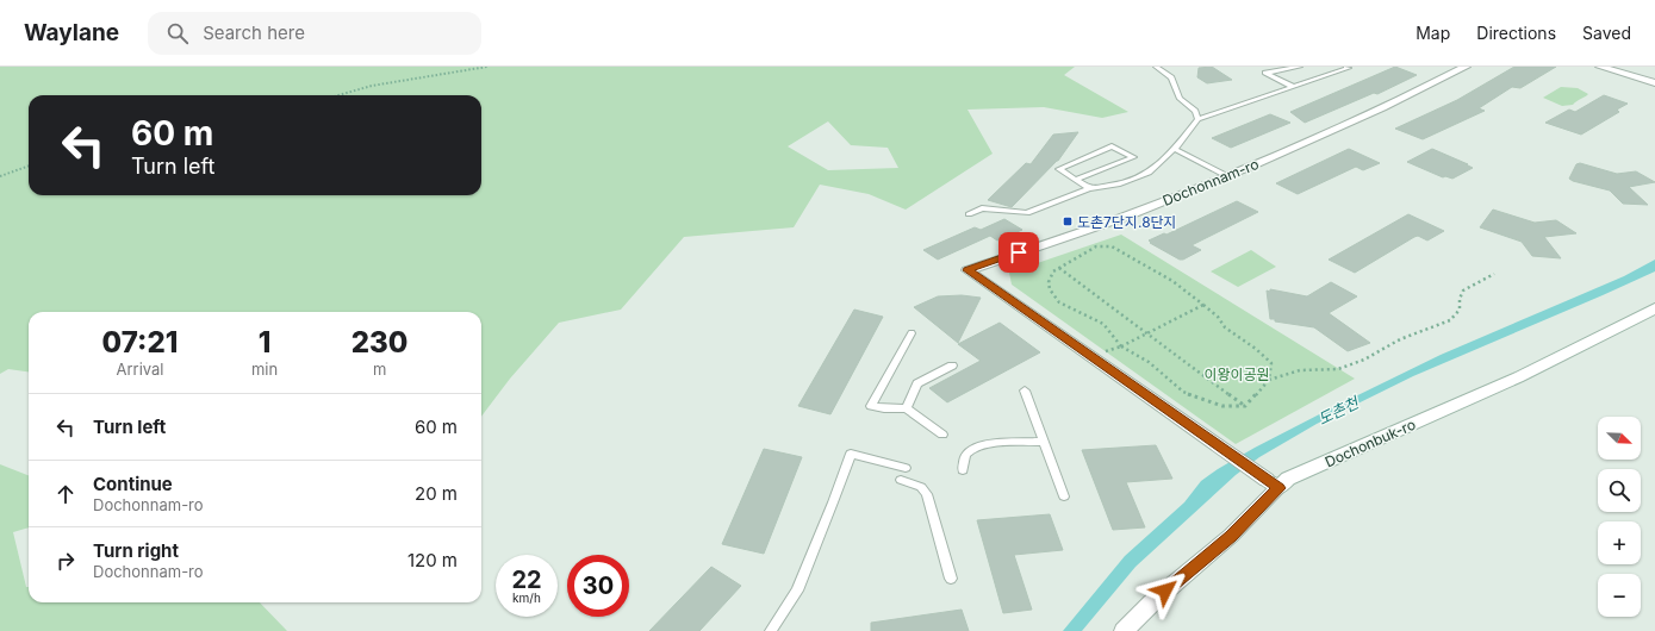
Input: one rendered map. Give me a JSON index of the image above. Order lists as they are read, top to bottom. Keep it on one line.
{"streets":{"street":["Dochonnam-ro","Dochonbuk-ro"]},"crossings":[["Dochonnam-ro","Dochonbuk-ro"]],"water":["도촌천"],"parks":["이왕이공원"],"places":{"transit":["도촌7단지.8단지"]},"north":"bottom right","page":{"header":"Waylane","search":"Search here","nav":["Map","Directions","Saved"],"turn":["60 m","Turn left"],"eta":["07:21","Arrival","1","min","230","m"],"list":[{"name":"Turn left","value":"60 m"},{"name":"Continue","note":"Dochonnam-ro","value":"20 m"},{"name":"Turn right","note":"Dochonnam-ro","value":"120 m"}],"map_buttons":["+","−"],"speed":"22 km/h","limit":"30"}}
